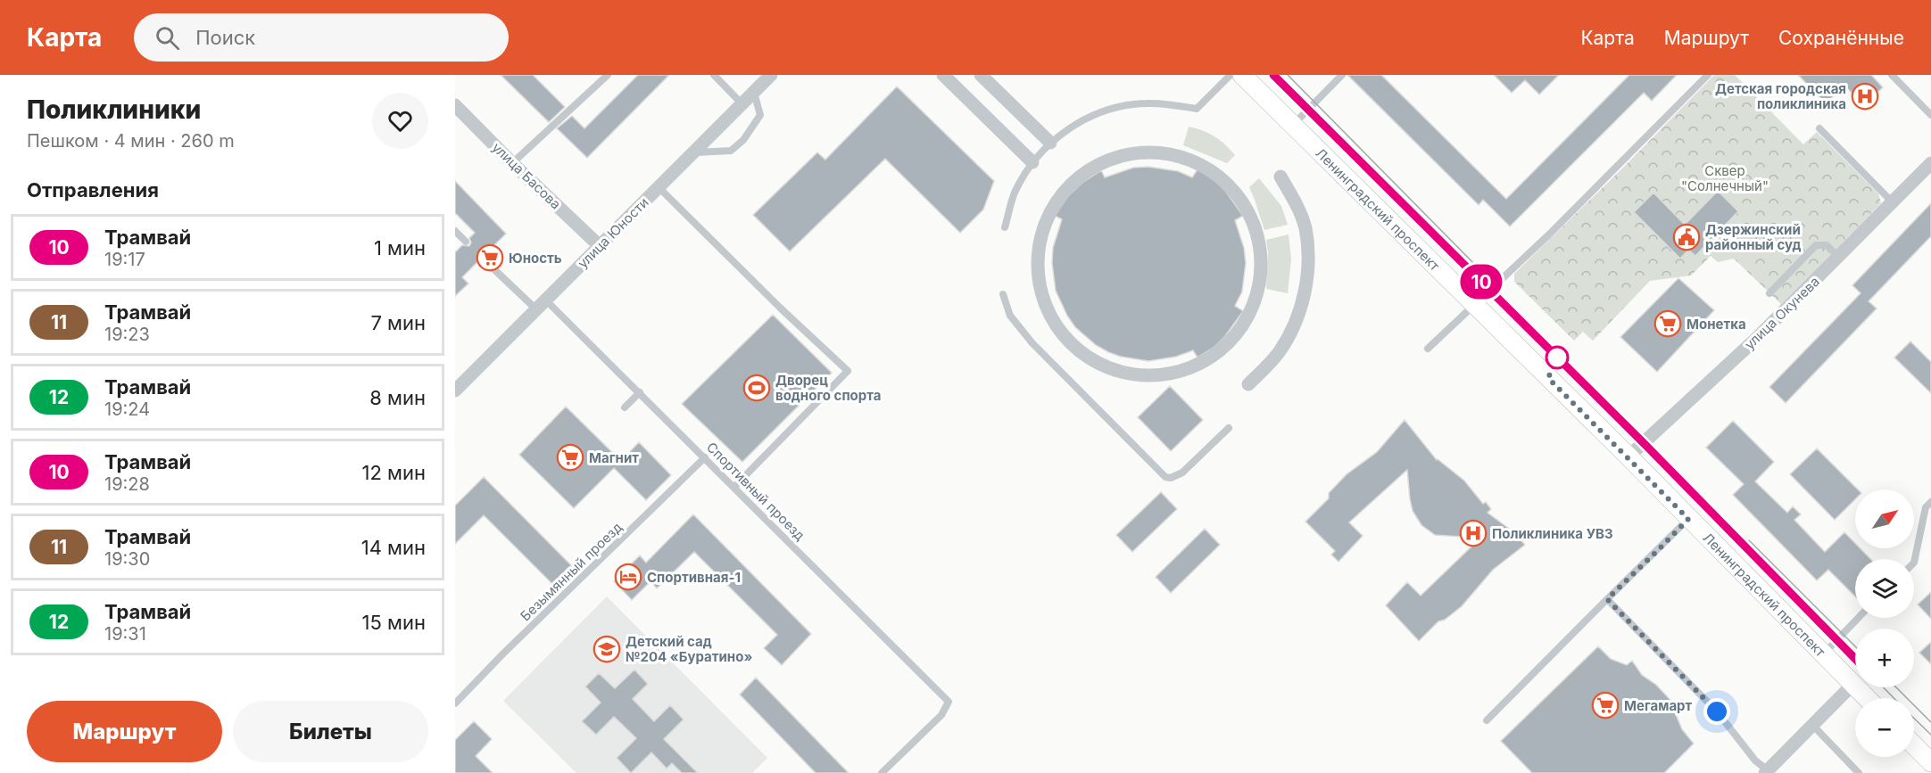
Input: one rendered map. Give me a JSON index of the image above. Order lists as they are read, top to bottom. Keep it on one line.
{"streets":{"main road":["Ленинградский проспект"],"street":["улица Басова","улица Юности","улица Окунева"],"lane":["Спортивный проезд","Безымянный проезд"]},"crossings":[["улица Басова","улица Юности"],["Ленинградский проспект","улица Окунева"],["улица Юности","Спортивный проезд"],["Спортивный проезд","Безымянный проезд"]],"parks":["Сквер \"Солнечный\""],"places":{"hospital":["Детская городская поликлиника","Поликлиника УВЗ"],"public building":["Дзержинский районный суд"],"supermarket":["Юность","Монетка","Магнит","Мегамарт"],"sports":["Дворец водного спорта"],"hotel":["Спортивная-1"],"school or university":["Детский сад №204 «Буратино»"]},"lines":["tram line 10"],"north":"top right","page":{"header":"Карта","search":"Поиск","nav":["Карта","Маршрут","Сохранённые"],"heading":[["Поликлиники","Пешком · 4 мин · 260 m"],"Отправления"],"on_map":"10","list":[{"mark":"10","name":"Трамвай","note":"19:17","value":"1 мин"},{"mark":"11","name":"Трамвай","note":"19:23","value":"7 мин"},{"mark":"12","name":"Трамвай","note":"19:24","value":"8 мин"},{"mark":"10","name":"Трамвай","note":"19:28","value":"12 мин"},{"mark":"11","name":"Трамвай","note":"19:30","value":"14 мин"},{"mark":"12","name":"Трамвай","note":"19:31","value":"15 мин"}],"map_buttons":["+","−"],"buttons":["Маршрут","Билеты"]}}
